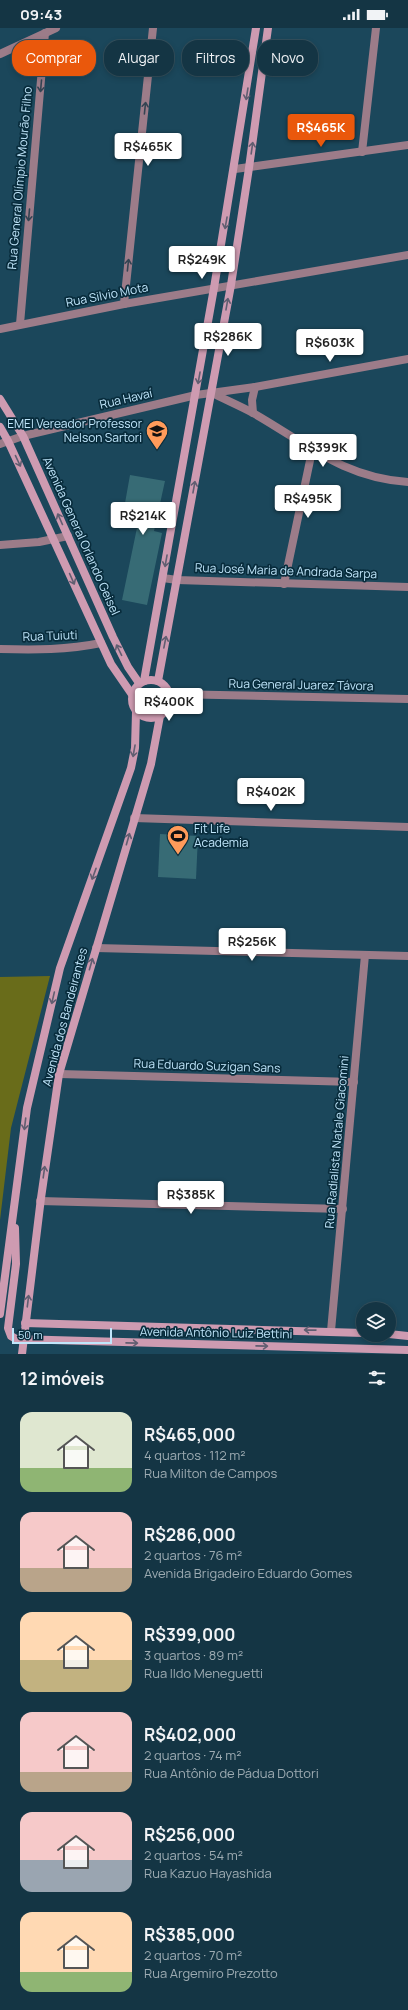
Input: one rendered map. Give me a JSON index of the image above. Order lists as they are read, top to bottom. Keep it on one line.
{"streets":{"main road":["Avenida General Orlando Geisel","Avenida dos Bandeirantes","Avenida Antônio Luiz Bettini"],"street":["Rua General Olímpio Mourão Filho","Rua Silvio Mota","Rua Havaí","Rua José Maria de Andrada Sarpa","Rua Tuiuti","Rua General Juarez Távora","Rua Eduardo Suzigan Sans","Rua Radialista Natale Giacomini"]},"crossings":[["Rua General Olímpio Mourão Filho","Rua Silvio Mota"],["Rua Havaí","Avenida General Orlando Geisel"],["Avenida General Orlando Geisel","Rua Tuiuti"],["Avenida General Orlando Geisel","Rua General Juarez Távora"],["Avenida General Orlando Geisel","Avenida dos Bandeirantes"],["Rua General Juarez Távora","Avenida dos Bandeirantes"],["Avenida dos Bandeirantes","Rua Eduardo Suzigan Sans"],["Avenida dos Bandeirantes","Avenida Antônio Luiz Bettini"],["Rua Eduardo Suzigan Sans","Rua Radialista Natale Giacomini"],["Rua Radialista Natale Giacomini","Avenida Antônio Luiz Bettini"]],"one_way":["Rua General Olímpio Mourão Filho"],"places":{"school or university":["EMEI Vereador Professor Nelson Sartori"],"sports":["Fit Life Academia"]},"scale_bar":"50 m","page":{"status":"09:43","chip":["Comprar","Alugar","Filtros","Novo"],"price":["R$465K","R$465K","R$249K","R$286K","R$603K","R$399K","R$495K","R$214K","R$400K","R$402K","R$256K","R$385K"],"scale":"50 m","heading":"12 imóveis","list":[{"name":"R$465,000","note":"4 quartos · 112 m² · Rua Milton de Campos"},{"name":"R$286,000","note":"2 quartos · 76 m² · Avenida Brigadeiro Eduardo Gomes"},{"name":"R$399,000","note":"3 quartos · 89 m² · Rua Ildo Meneguetti"},{"name":"R$402,000","note":"2 quartos · 74 m² · Rua Antônio de Pádua Dottori"},{"name":"R$256,000","note":"2 quartos · 54 m² · Rua Kazuo Hayashida"},{"name":"R$385,000","note":"2 quartos · 70 m² · Rua Argemiro Prezotto"}]}}
